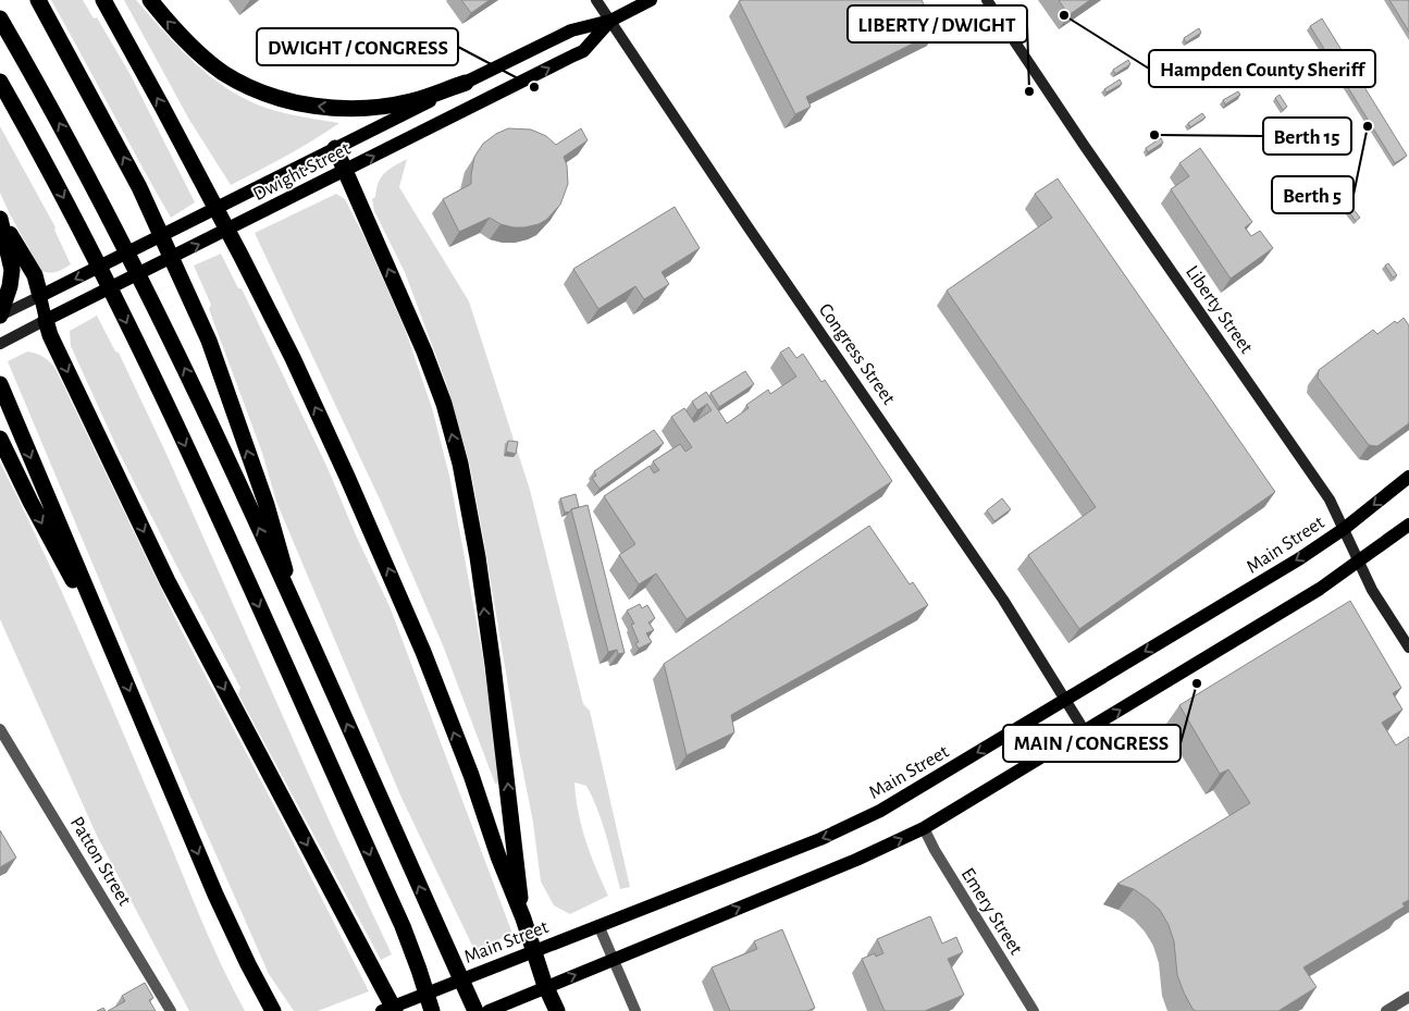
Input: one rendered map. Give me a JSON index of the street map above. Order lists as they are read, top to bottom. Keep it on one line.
{"streets":{"main road":["Dwight Street","Liberty Street","Congress Street","Main Street"],"street":["Patton Street","Emery Street"]},"crossings":[["Dwight Street","Congress Street"],["Liberty Street","Main Street"],["Congress Street","Main Street"]],"places":["Hampden County Sheriff","DWIGHT / CONGRESS","LIBERTY / DWIGHT","Berth 5","Berth 15","MAIN / CONGRESS"]}
